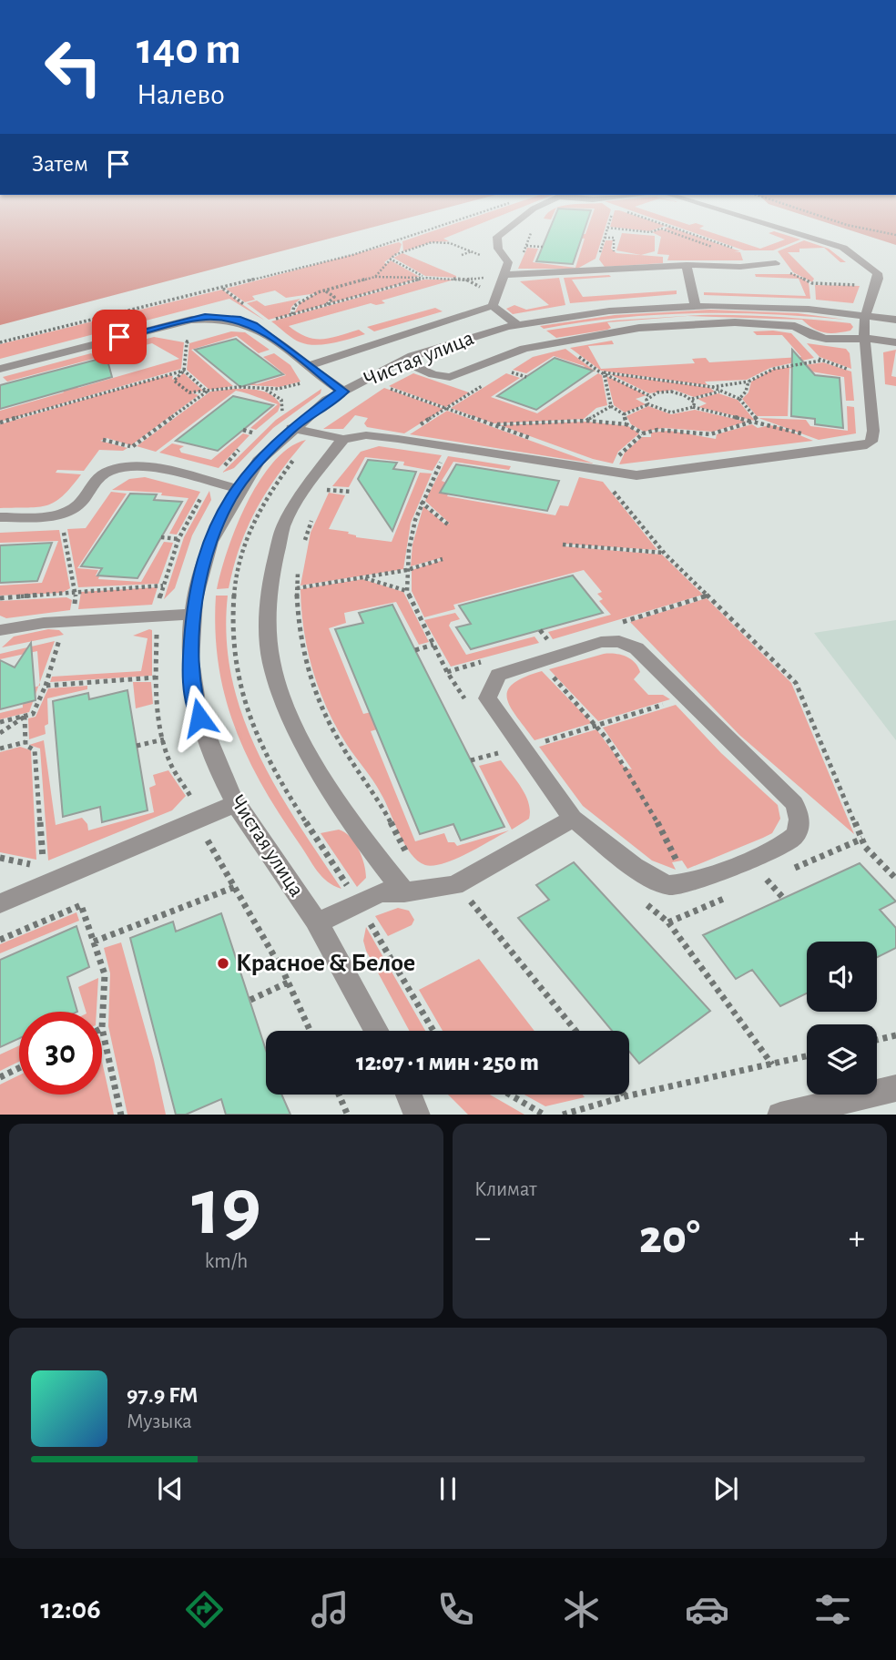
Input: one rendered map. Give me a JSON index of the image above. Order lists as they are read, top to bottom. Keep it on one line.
{"streets":{"street":["Чистая улица"]},"places":["Красное & Белое"],"page":{"turn":["140 m","Налево"],"then":"Затем","limit":"30","trip":"12:07 · 1 мин · 250 m","tile":[["19","km/h"],"Климат"],"heat":["−","20°","+"],"song":["97.9 FM","Музыка"],"tabs":"12:06"}}
